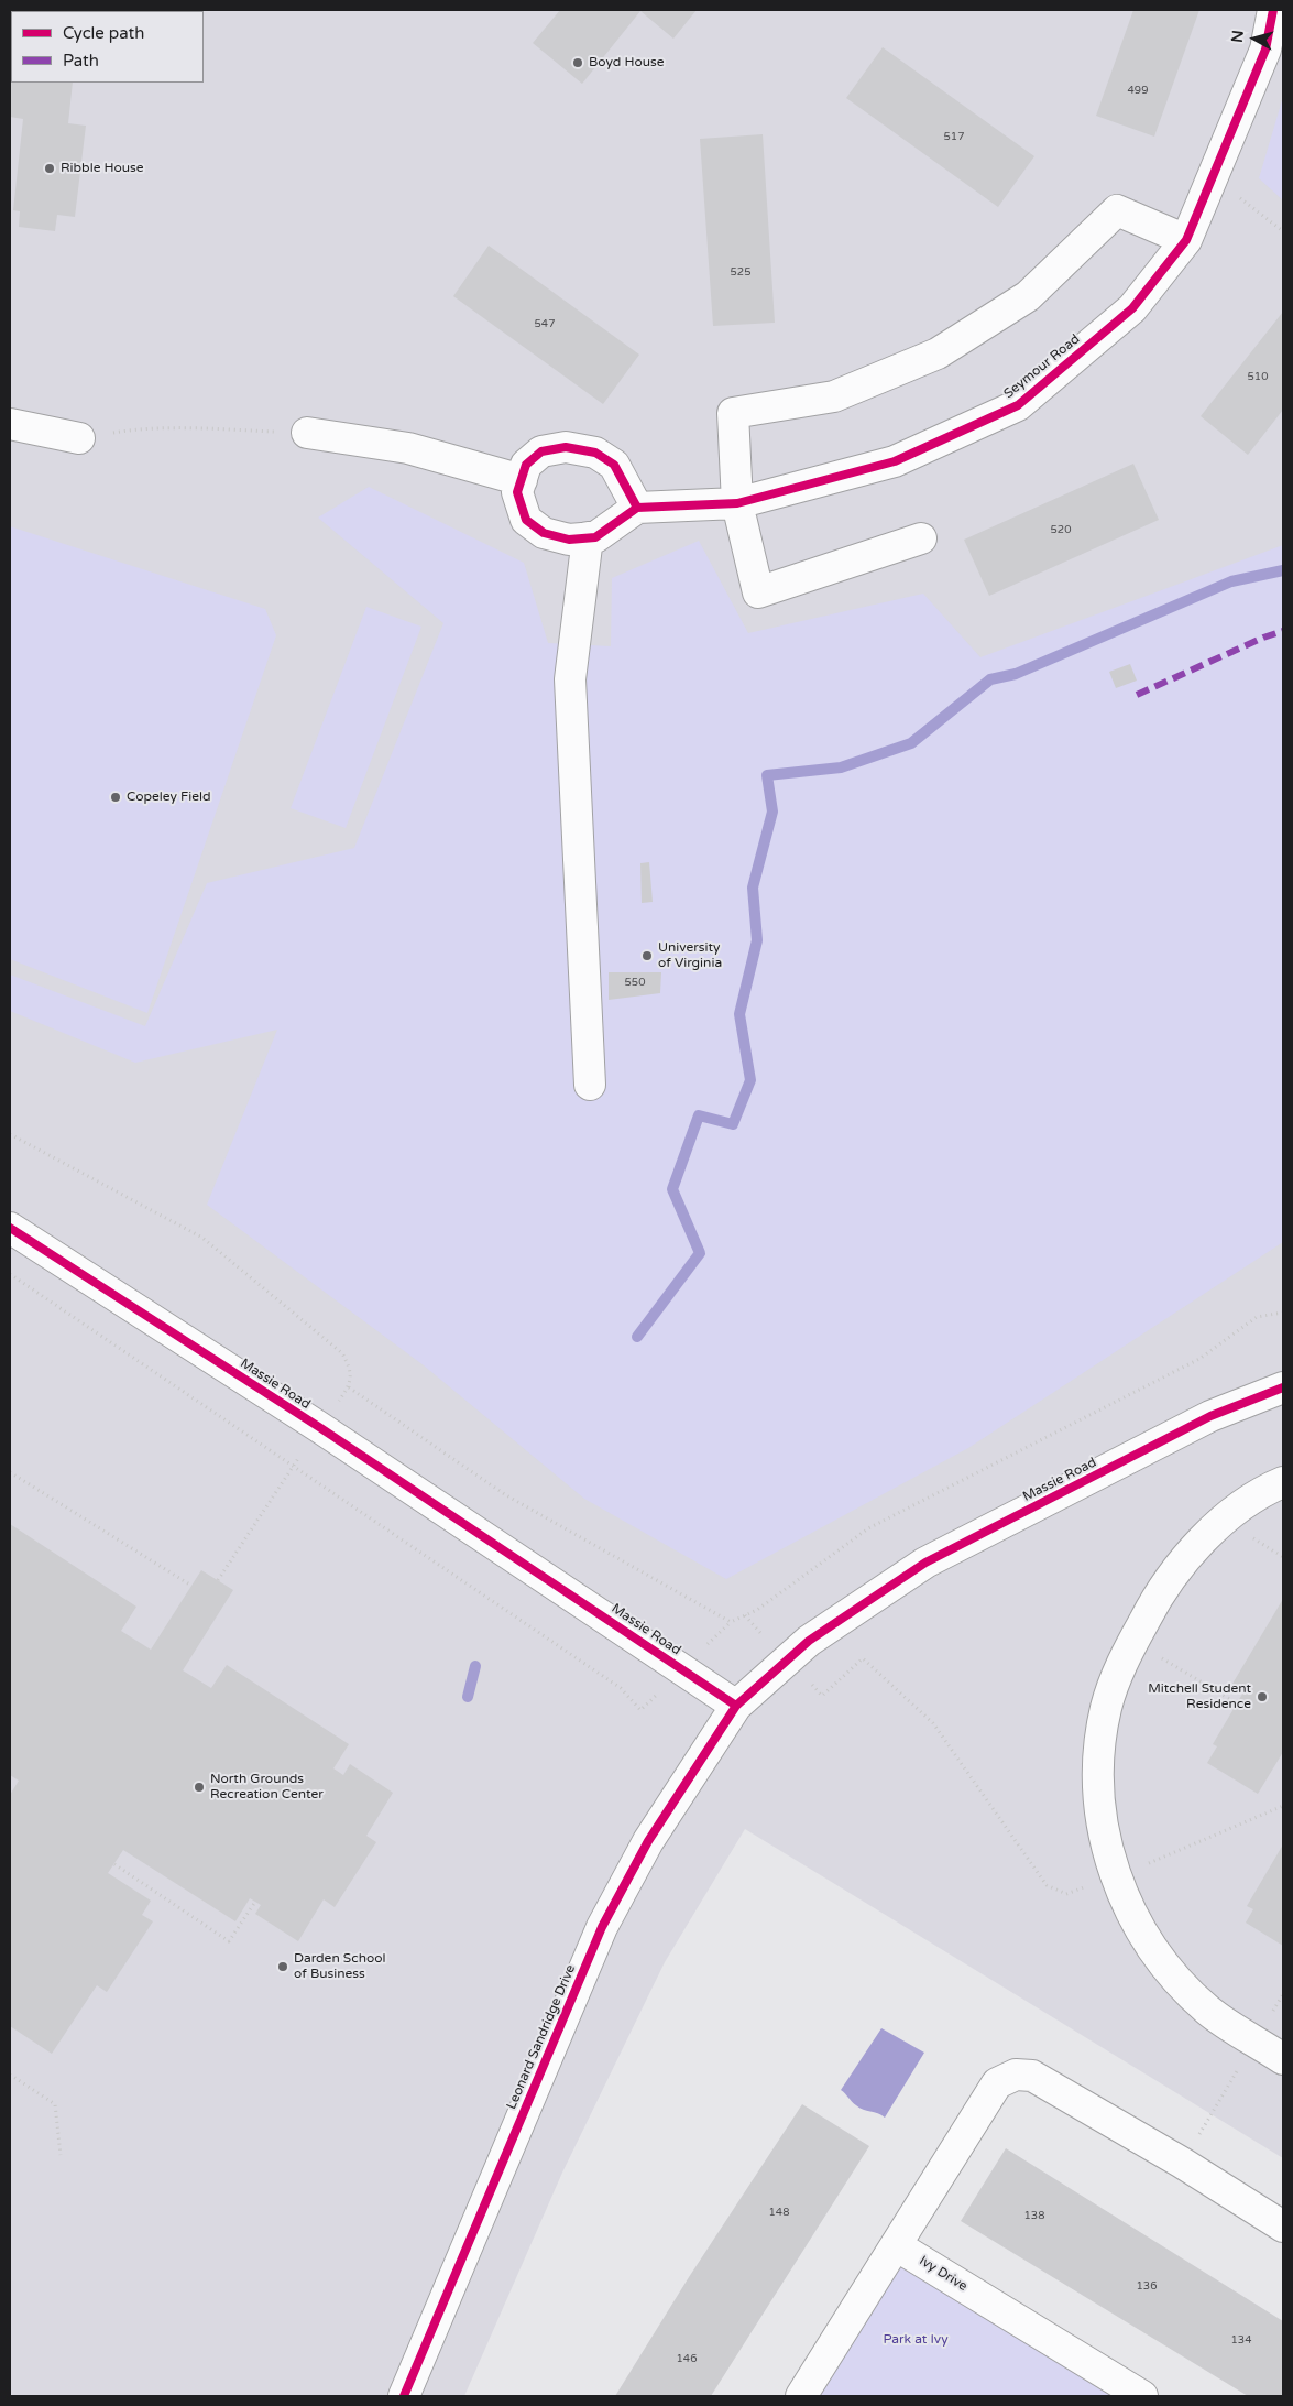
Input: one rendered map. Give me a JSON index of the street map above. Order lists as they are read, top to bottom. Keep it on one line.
{"streets":{"street":["Seymour Road","Massie Road","Leonard Sandridge Drive","Ivy Drive"]},"crossings":[["Massie Road","Leonard Sandridge Drive"]],"parks":["Park at Ivy"],"places":["Boyd House","Ribble House","Copeley Field","University of Virginia","Mitchell Student Residence","North Grounds Recreation Center","Darden School of Business"],"house_numbers":["499","517","525","547","510","520","550","148","138","136","134","146"],"legend":["Cycle path","Path"],"north":"left"}
